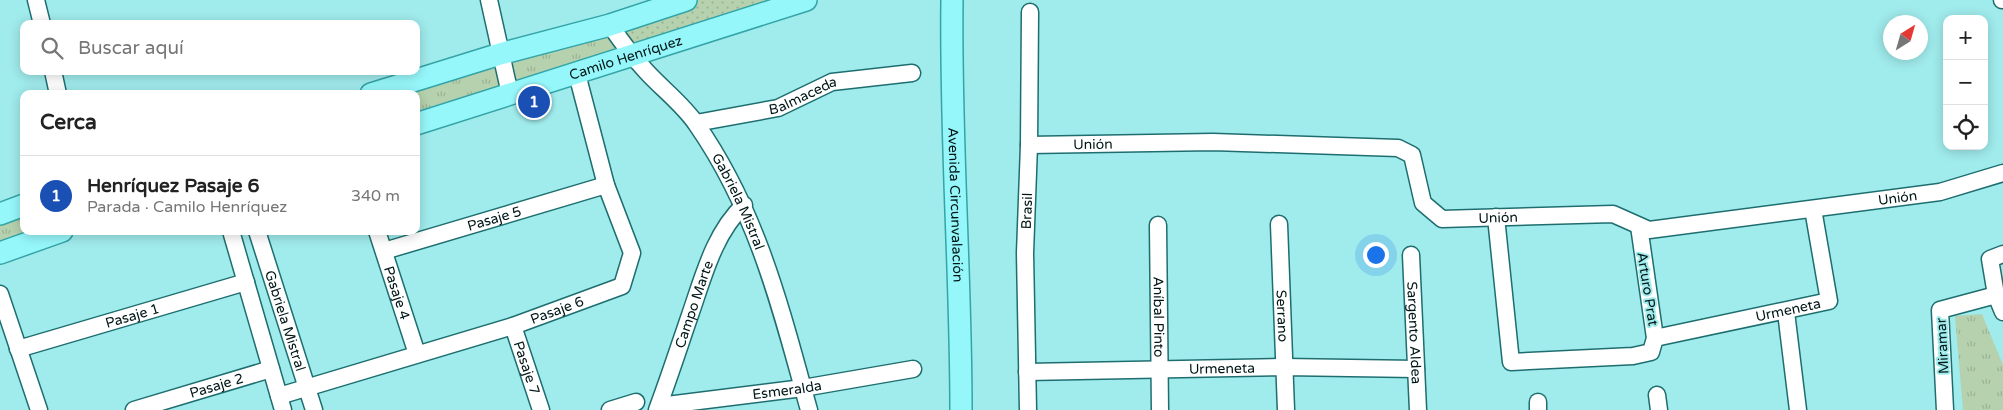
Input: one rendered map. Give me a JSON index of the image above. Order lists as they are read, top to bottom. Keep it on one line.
{"streets":{"main road":["Camilo Henríquez","Avenida Circunvalación"],"street":["Balmaceda","Unión","Gabriela Mistral","Brasil","Pasaje 5","Arturo Prat","Pasaje 4","Campo Marte","Pasaje 6","Urmeneta","Pasaje 1","Aníbal Pinto","Serrano","Sargento Aldea","Miramar","Pasaje 7","Pasaje 2","Esmeralda"]},"crossings":[["Camilo Henríquez","Gabriela Mistral"],["Camilo Henríquez","Pasaje 6"],["Balmaceda","Gabriela Mistral"],["Unión","Brasil"],["Unión","Arturo Prat"],["Unión","Urmeneta"],["Gabriela Mistral","Campo Marte"],["Gabriela Mistral","Pasaje 6"],["Gabriela Mistral","Pasaje 1"],["Gabriela Mistral","Pasaje 2"],["Gabriela Mistral","Esmeralda"],["Brasil","Urmeneta"],["Pasaje 5","Pasaje 4"],["Pasaje 5","Pasaje 6"],["Arturo Prat","Urmeneta"],["Pasaje 4","Pasaje 6"],["Campo Marte","Esmeralda"],["Pasaje 6","Pasaje 7"],["Urmeneta","Aníbal Pinto"],["Urmeneta","Serrano"],["Urmeneta","Sargento Aldea"]],"north":"top right","page":{"map_buttons":["+","−"],"search":"Buscar aquí","pins":"1","heading":"Cerca","list":[{"mark":"1","name":"Henríquez Pasaje 6","note":"Parada · Camilo Henríquez","value":"340 m"}]}}
